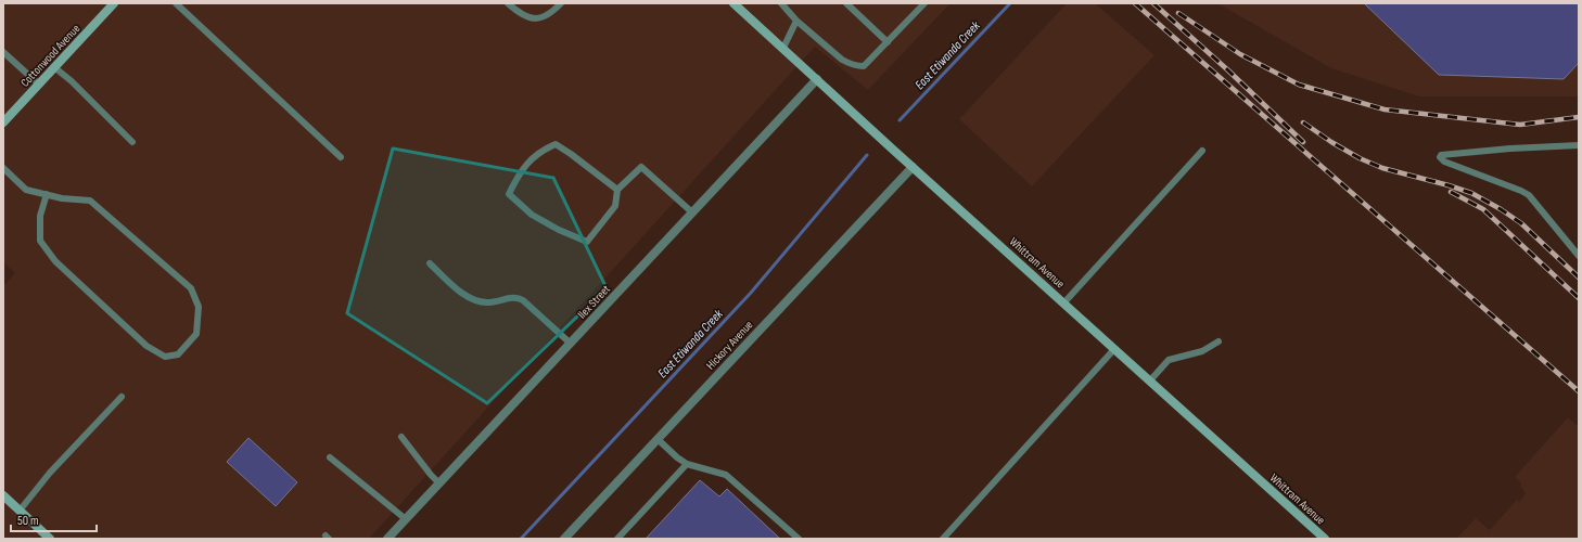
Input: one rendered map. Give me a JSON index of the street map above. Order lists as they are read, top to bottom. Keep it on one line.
{"streets":{"street":["Cottonwood Avenue","Whittram Avenue","Ilex Street","Hickory Avenue"]},"crossings":[["Whittram Avenue","Ilex Street"],["Whittram Avenue","Hickory Avenue"]],"water":["East Etiwanda Creek"],"scale_bar":"50 m"}
